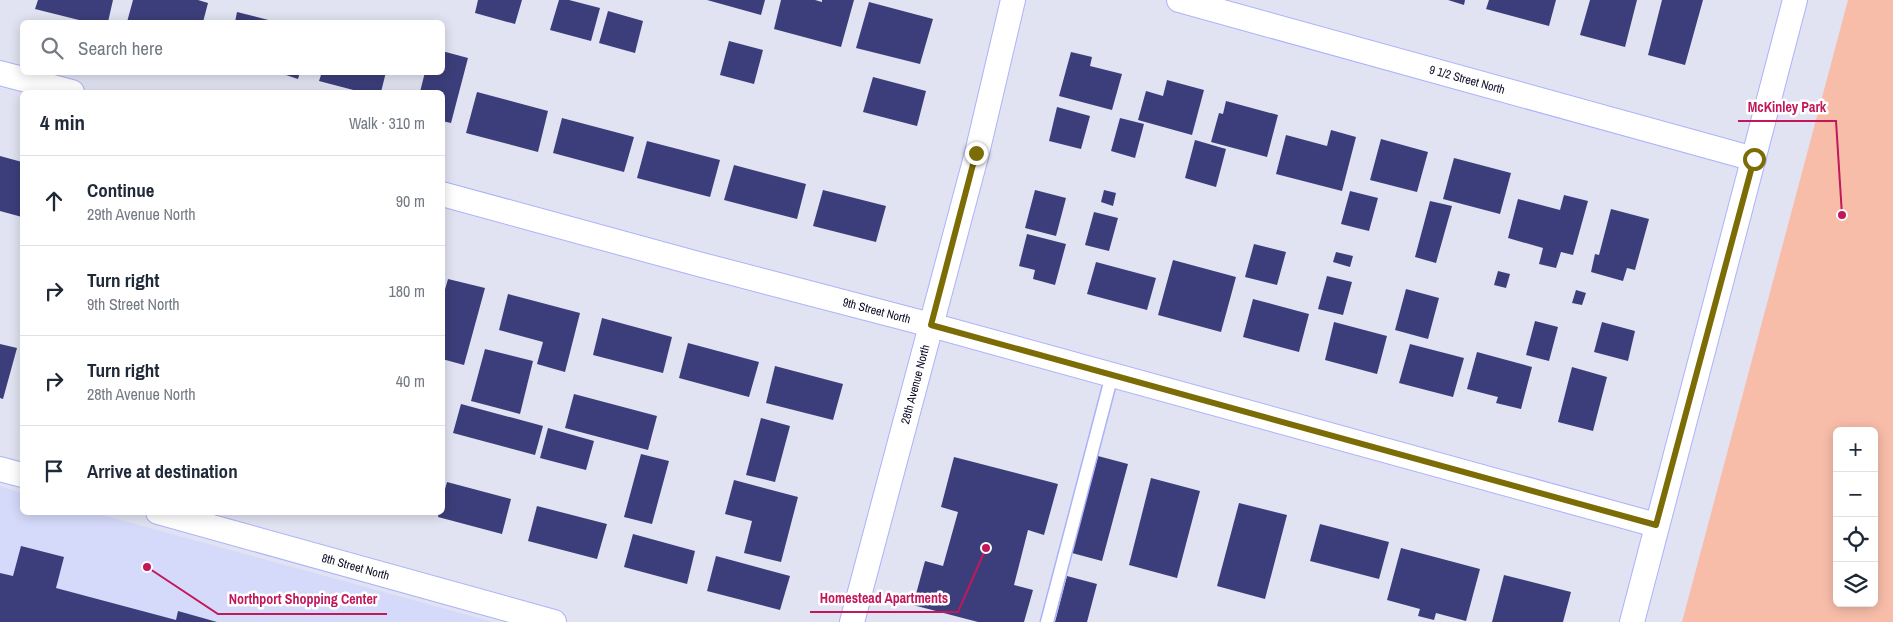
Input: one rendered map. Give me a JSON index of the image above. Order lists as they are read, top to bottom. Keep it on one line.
{"streets":{"street":["9 1/2 Street North","9th Street North","28th Avenue North","8th Street North"]},"crossings":[["9th Street North","28th Avenue North"]],"places":["McKinley Park","Homestead Apartments","Northport Shopping Center"],"page":{"search":"Search here","heading":["4 min","Walk · 310 m"],"list":[["Continue","29th Avenue North","90 m"],["Turn right","9th Street North","180 m"],["Turn right","28th Avenue North","40 m"],"Arrive at destination"],"map_buttons":["+","−"]}}
